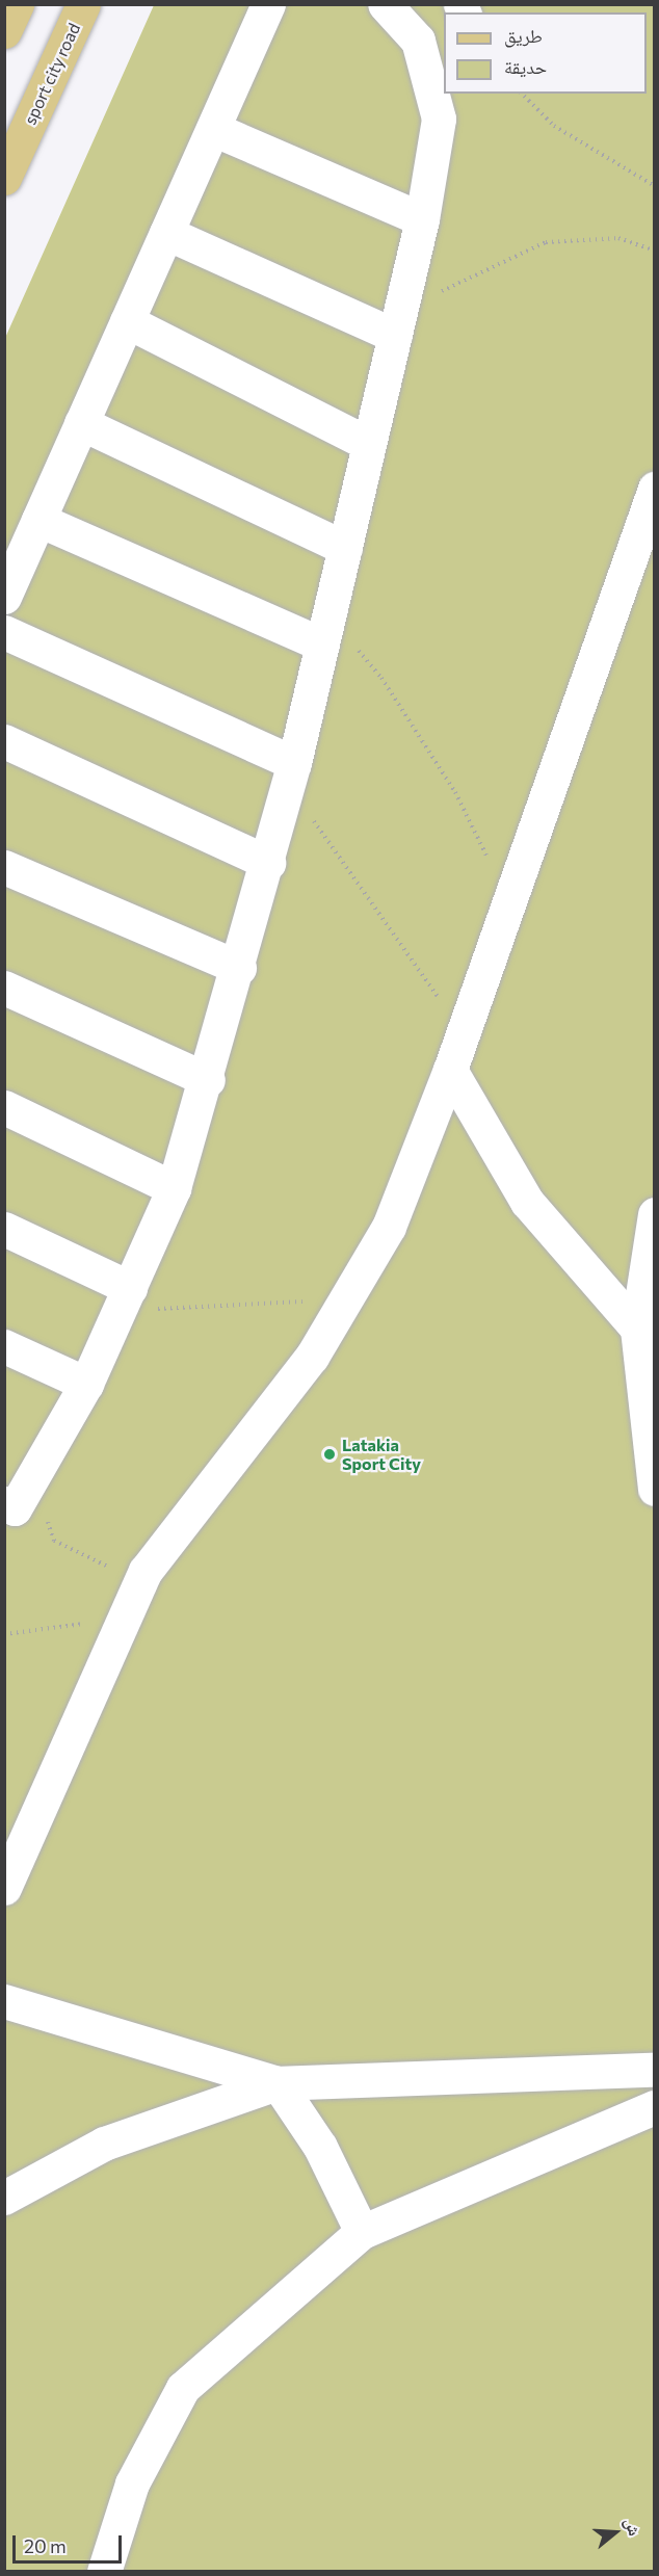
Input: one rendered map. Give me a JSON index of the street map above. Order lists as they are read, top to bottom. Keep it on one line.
{"streets":{"main road":["sport city road"]},"places":["Latakia Sport City"],"legend":["طريق","حديقة"],"scale_bar":"20 m","north":"right"}
